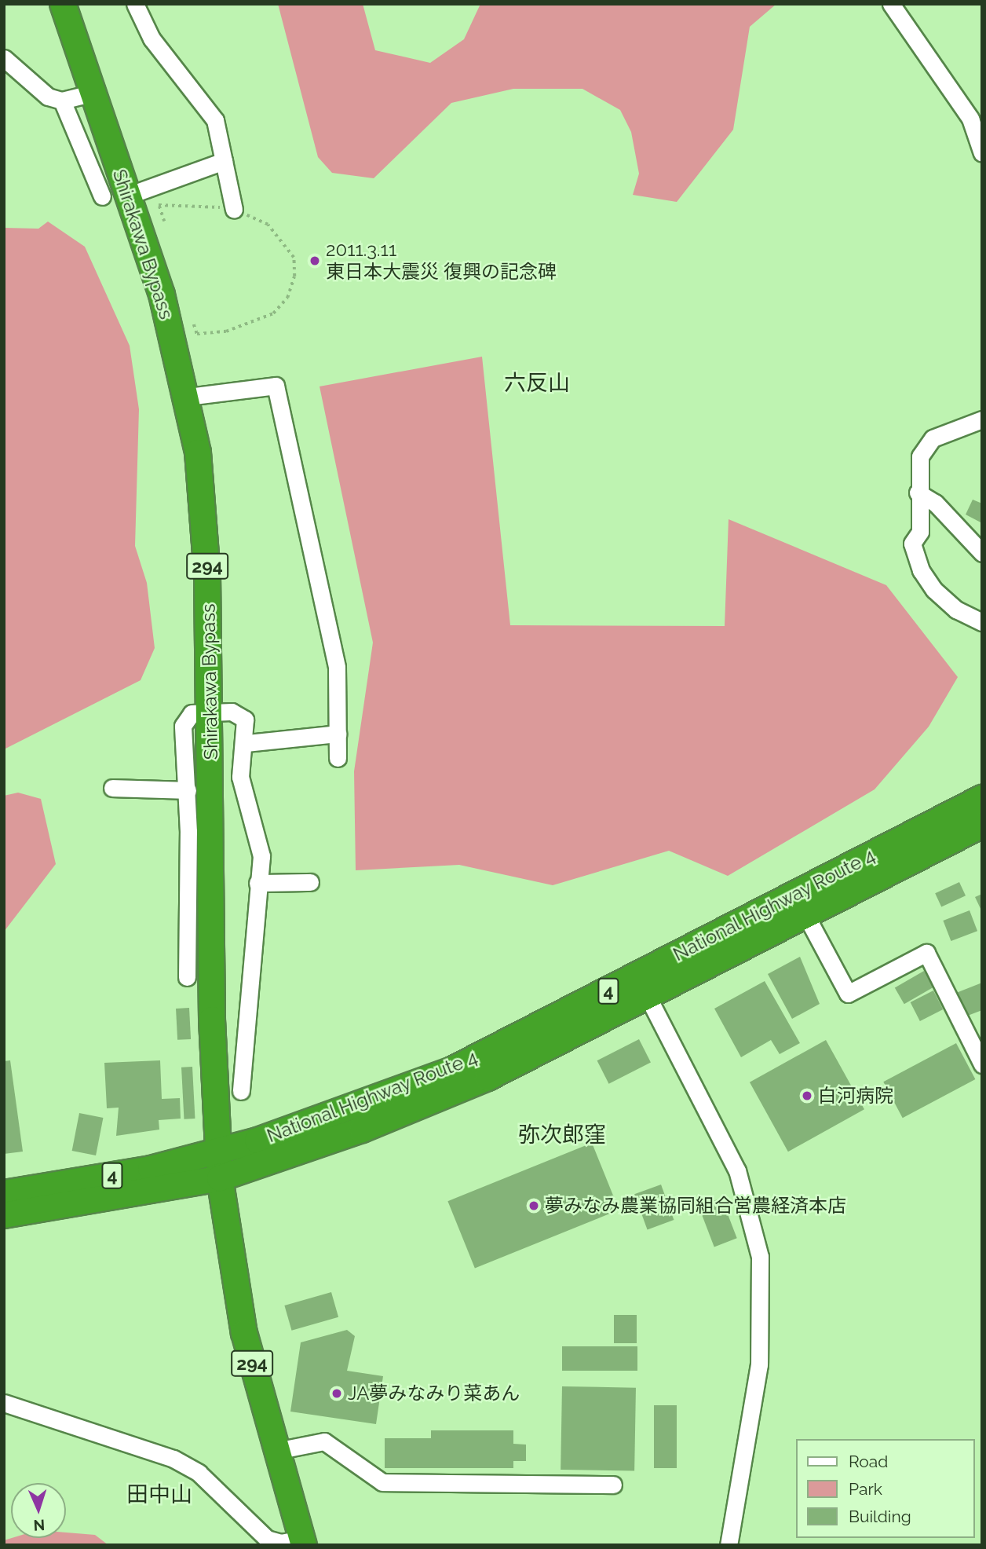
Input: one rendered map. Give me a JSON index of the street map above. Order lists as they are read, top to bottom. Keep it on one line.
{"streets":{"highway":["Shirakawa Bypass","294","National Highway Route 4","4"]},"crossings":[["Shirakawa Bypass","294"],["Shirakawa Bypass","National Highway Route 4"],["294","National Highway Route 4"]],"districts":["六反山","弥次郎窪","田中山"],"places":["2011.3.11 東日本大震災 復興の記念碑","白河病院","夢みなみ農業協同組合営農経済本店","JA夢みなみり菜あん"],"legend":["Road","Park","Building"],"north":"bottom"}
